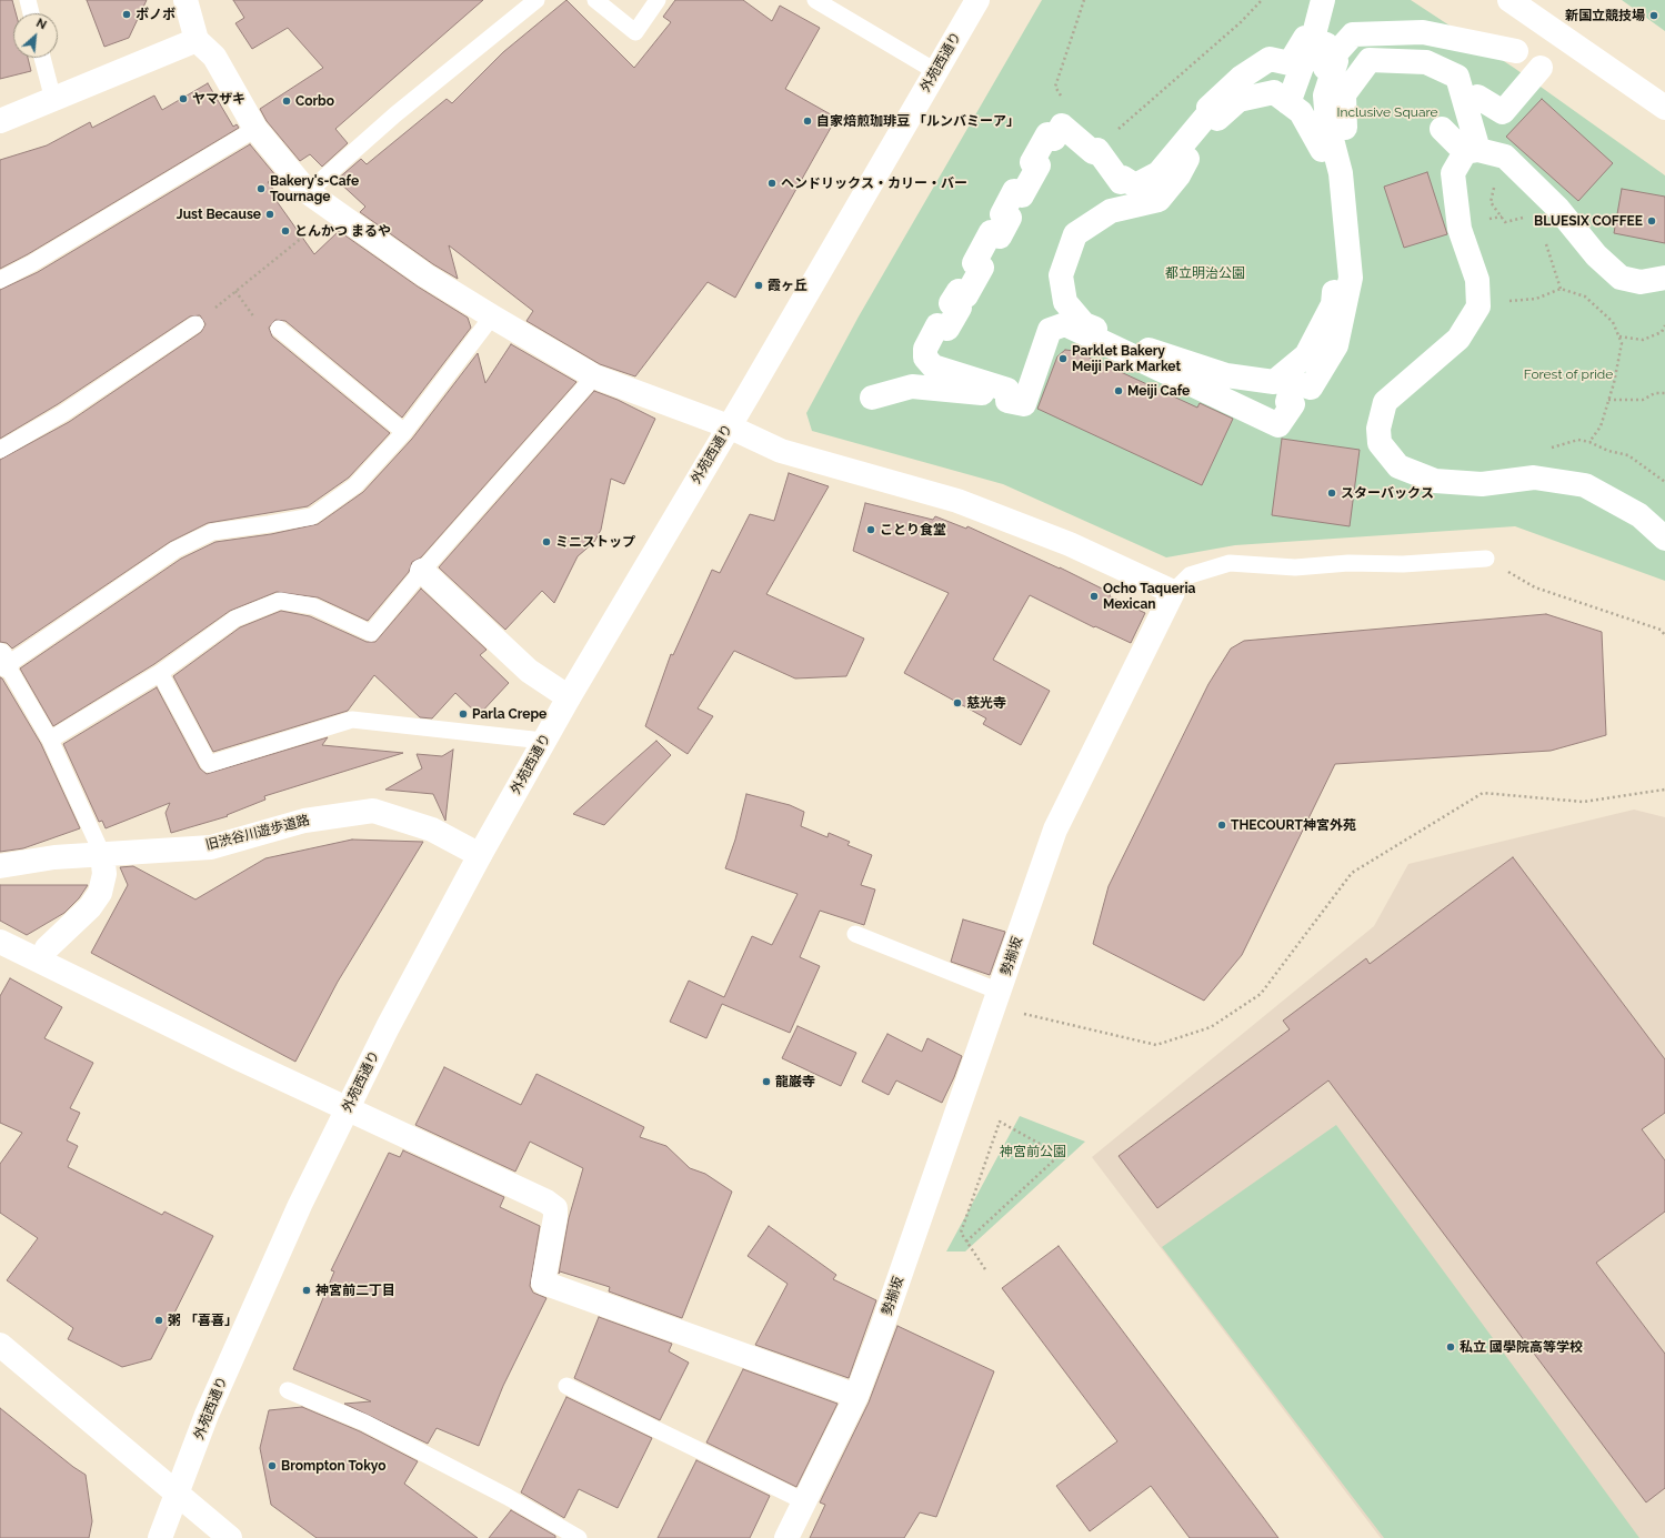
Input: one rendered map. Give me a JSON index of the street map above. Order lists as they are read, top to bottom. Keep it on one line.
{"streets":{"street":["外苑西通り","旧渋谷川遊歩道路","勢揃坂"]},"crossings":[["外苑西通り","旧渋谷川遊歩道路"]],"parks":["Inclusive Square","都立明治公園","Forest of pride","神宮前公園"],"places":["ボノボ","新国立競技場","ヤマザキ","Corbo","自家焙煎珈琲豆 「ルンバミーア」","ヘンドリックス・カリー・バー","Bakery's-Cafe Tournage","Just Because","BLUESIX COFFEE","とんかつ まるや","霞ヶ丘","Parklet Bakery Meiji Park Market","Meiji Cafe","スターバックス","ことり食堂","ミニストップ","Ocho Taqueria Mexican","慈光寺","Parla Crepe","THECOURT神宮外苑","龍巌寺","神宮前二丁目","粥 「喜喜」","私立 國學院高等学校","Brompton Tokyo"],"north":"top right"}
